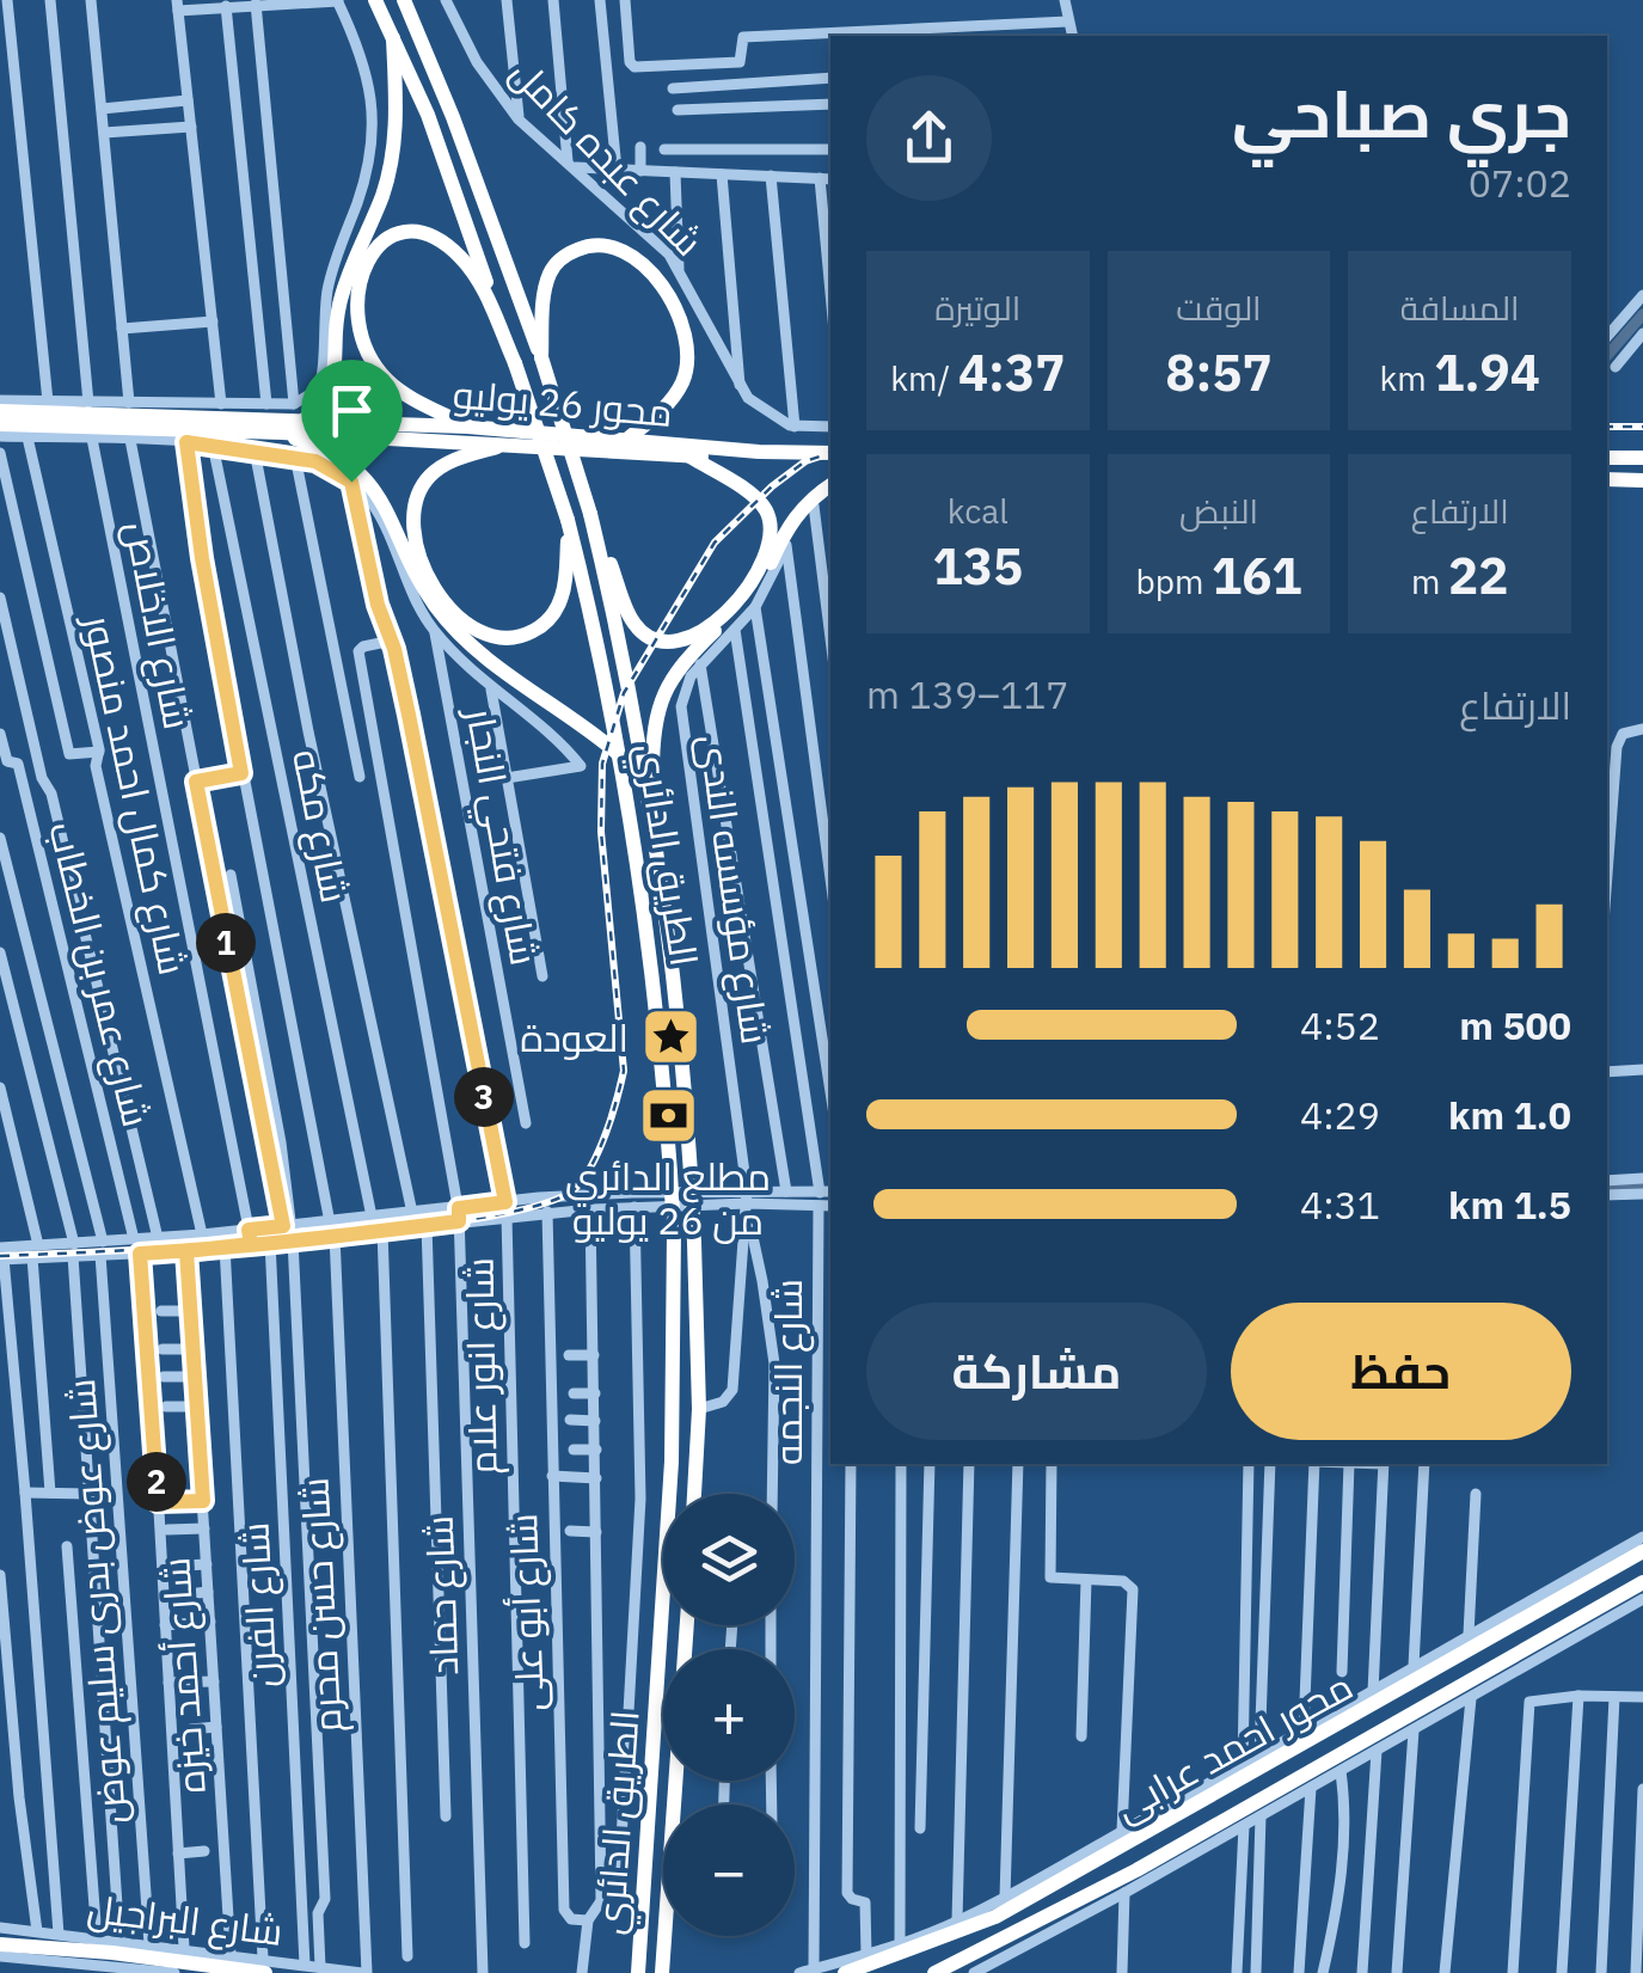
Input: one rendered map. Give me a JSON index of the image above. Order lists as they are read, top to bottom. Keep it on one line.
{"streets":{"highway":["محور 26 يوليو","الطريق الدائري","محور احمد عرابى"],"street":["شارع عبده كامل","شارع الاخلاص","شارع كمال احمد منصور","شارع مكه","شارع فتحي النجار","شارع مؤسسه الندى","شارع عمر بن الخطاب","شارع انور علام","شارع النجمه","شارع حماد","شارع عوض بدرى سليم عوض","شارع الفرن","شارع حسن محرم","شارع أبو على","شارع أحمد خيزه","شارع البراجيل"]},"crossings":[["الطريق الدائري","شارع مؤسسه الندى"],["شارع عوض بدرى سليم عوض","شارع البراجيل"],["شارع الفرن","شارع البراجيل"],["شارع حسن محرم","شارع البراجيل"],["شارع أحمد خيزه","شارع البراجيل"]],"places":{"place":["العودة"],"bank":["مطلع الدائري من 26 يوليو"]},"page":{"heading":["جري صباحي","07:02"],"stats":[["المسافة","1.94 km"],["الوقت","8:57"],["الوتيرة","4:37 /km"],["الارتفاع","22 m"],["النبض","161 bpm"],["kcal","135"]],"chart":["الارتفاع","117–139 m"],"pins":["1","3","2"],"list":[{"name":"500 m","note":"4:52"},{"name":"1.0 km","note":"4:29"},{"name":"1.5 km","note":"4:31"}],"buttons":["حفظ","مشاركة"],"map_buttons":["+","−"]}}
